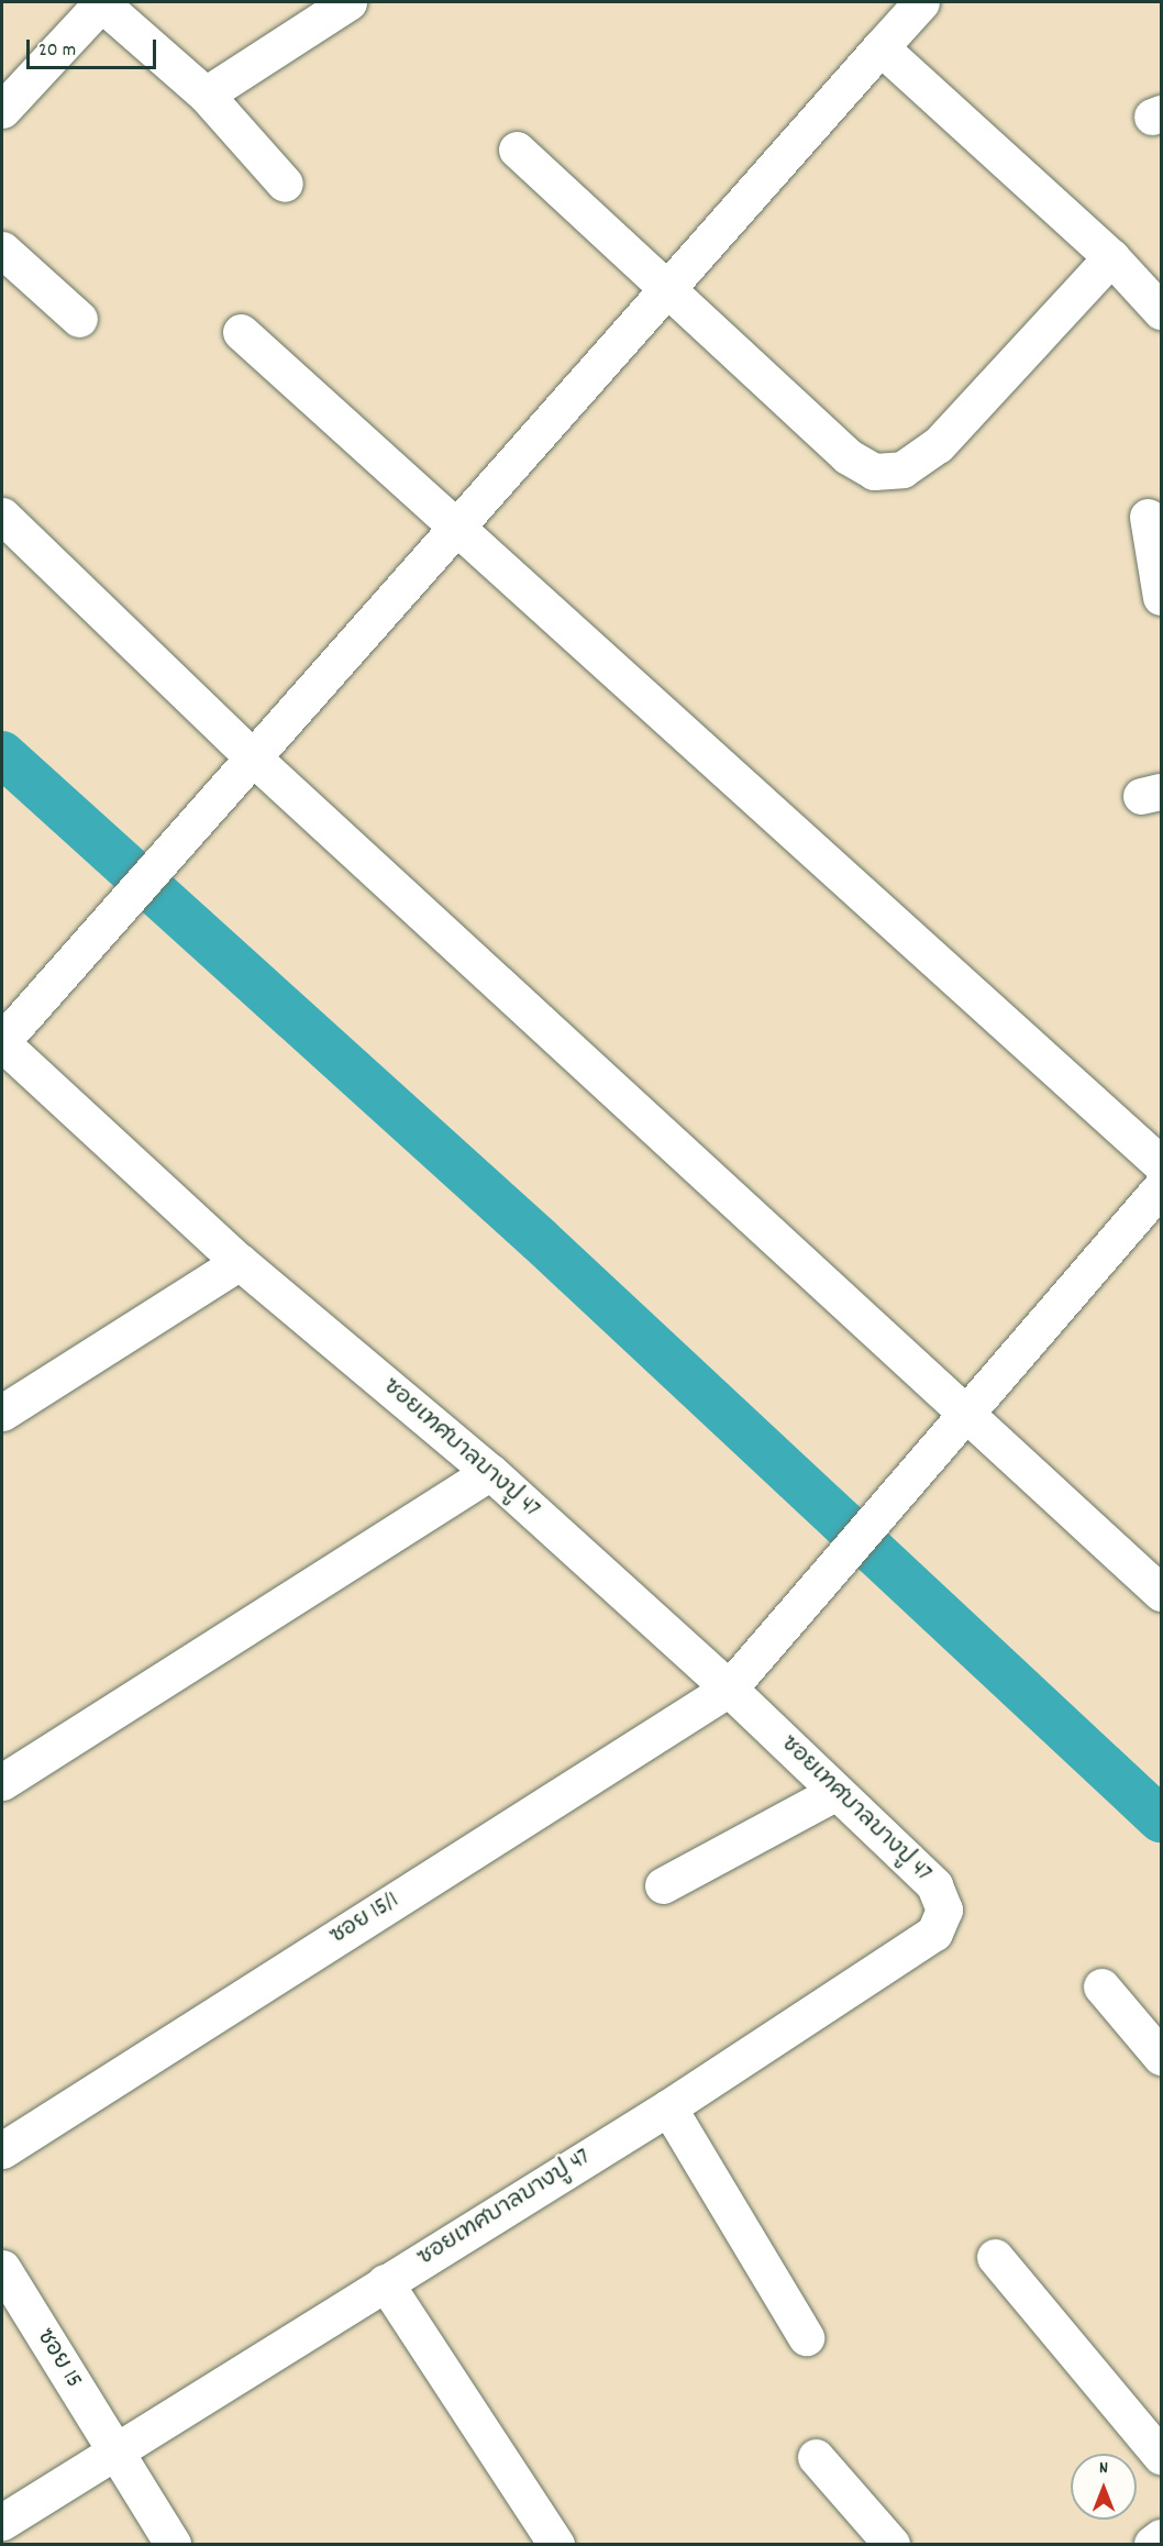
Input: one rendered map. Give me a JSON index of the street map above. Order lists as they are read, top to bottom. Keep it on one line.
{"streets":{"street":["ซอยเทศบาลบางปู 47","ซอย 15/1","ซอย 15"]},"crossings":[["ซอยเทศบาลบางปู 47","ซอย 15/1"],["ซอยเทศบาลบางปู 47","ซอย 15"]],"scale_bar":"20 m","north":"top"}
